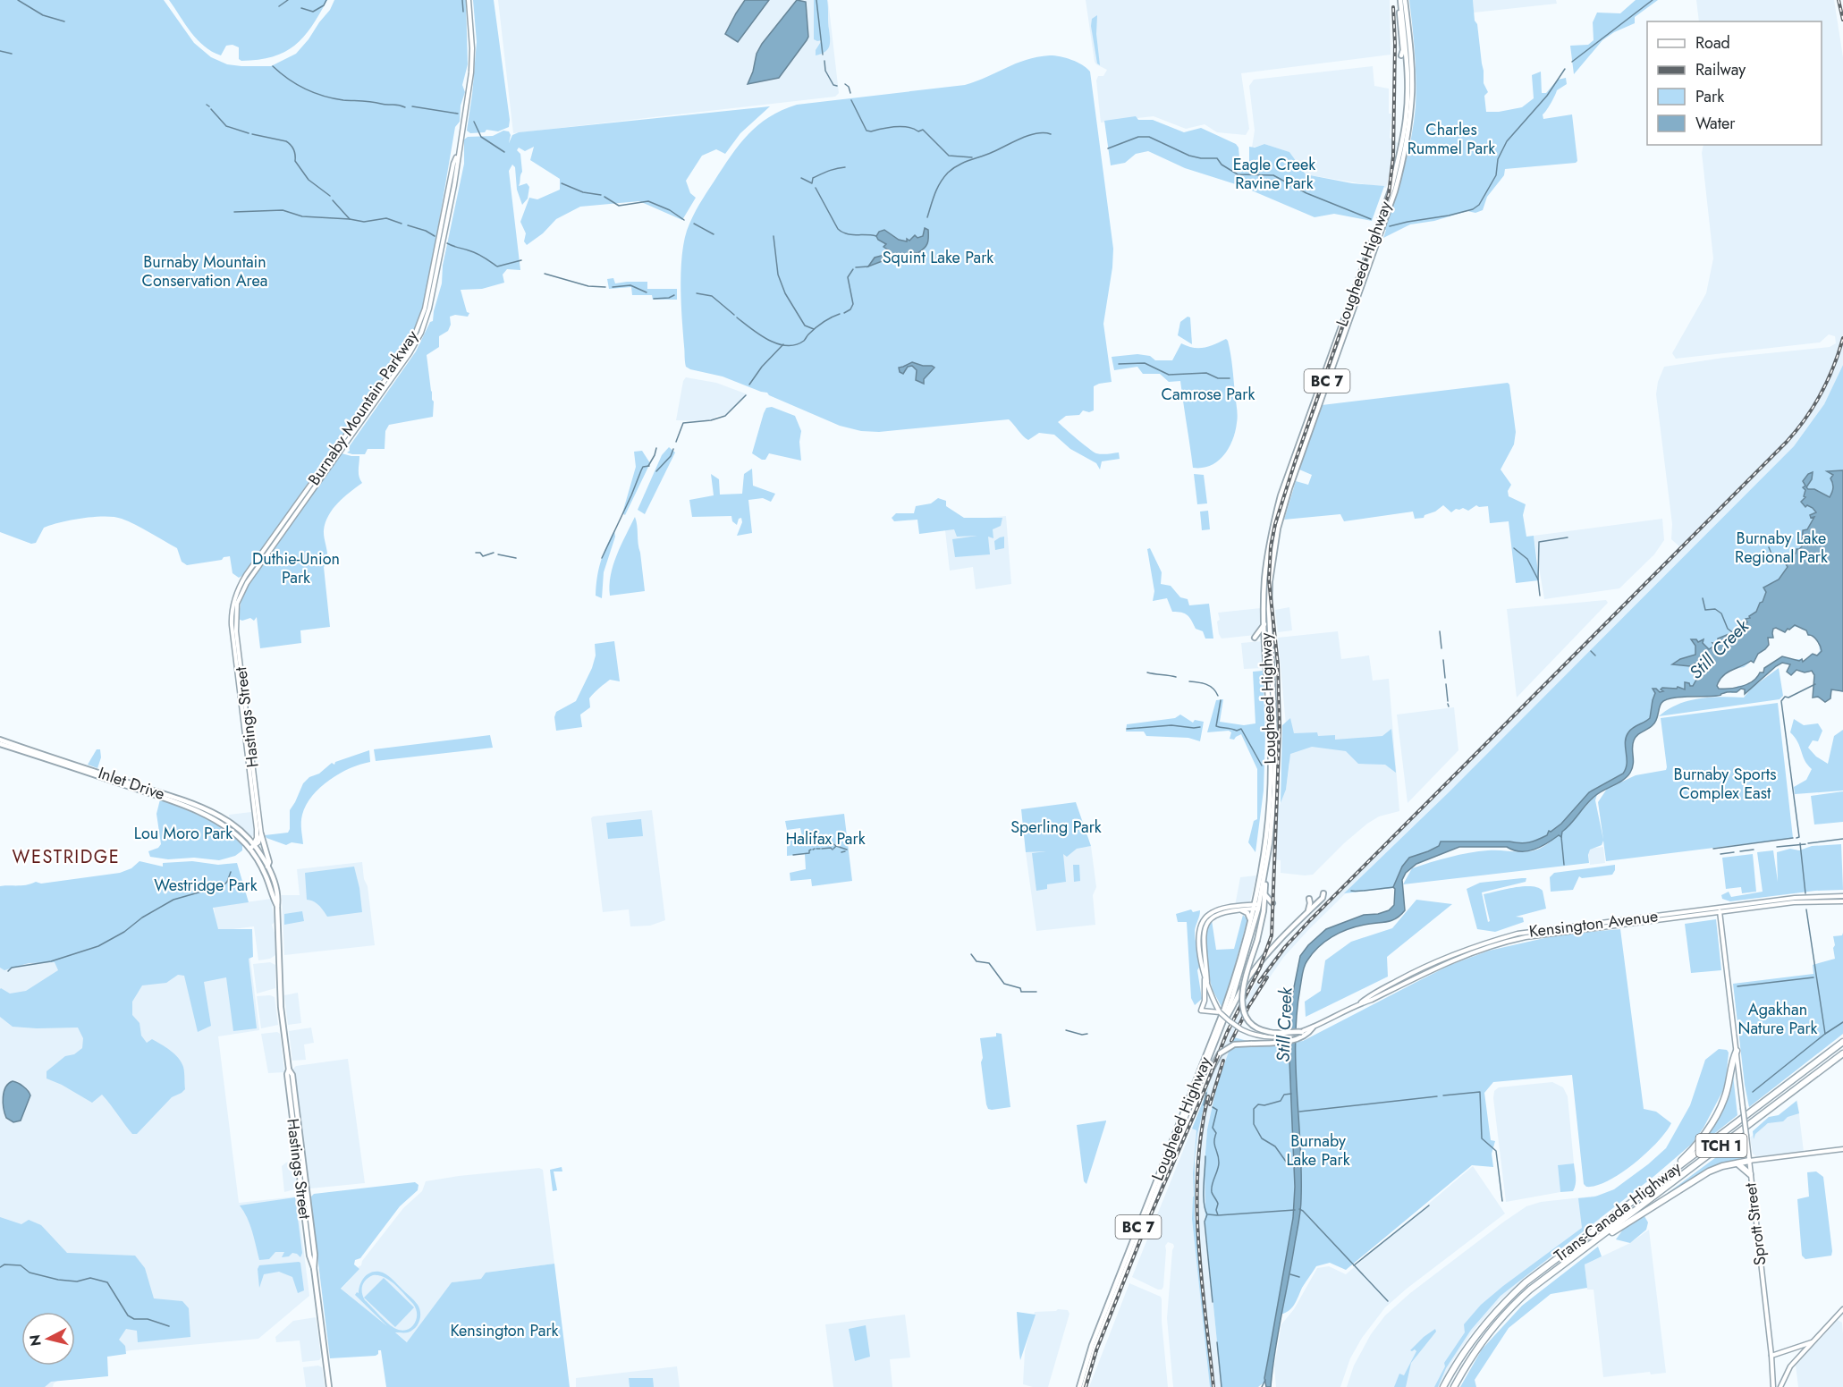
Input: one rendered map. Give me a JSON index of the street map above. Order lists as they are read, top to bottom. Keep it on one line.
{"streets":{"highway":["TCH 1","Trans-Canada Highway"],"main road":["Lougheed Highway","BC 7","Burnaby Mountain Parkway","Hastings Street","Inlet Drive","Kensington Avenue","Sprott Street"]},"crossings":[["Burnaby Mountain Parkway","Hastings Street"],["Hastings Street","Inlet Drive"],["Kensington Avenue","Sprott Street"]],"districts":["WESTRIDGE"],"water":["Still Creek"],"parks":["Charles Rummel Park","Eagle Creek Ravine Park","Squint Lake Park","Burnaby Mountain Conservation Area","Camrose Park","Burnaby Lake Regional Park","Duthie-Union Park","Burnaby Sports Complex East","Sperling Park","Lou Moro Park","Halifax Park","Westridge Park","Agakhan Nature Park","Burnaby Lake Park","Kensington Park"],"legend":["Road","Railway","Park","Water"],"north":"left"}
